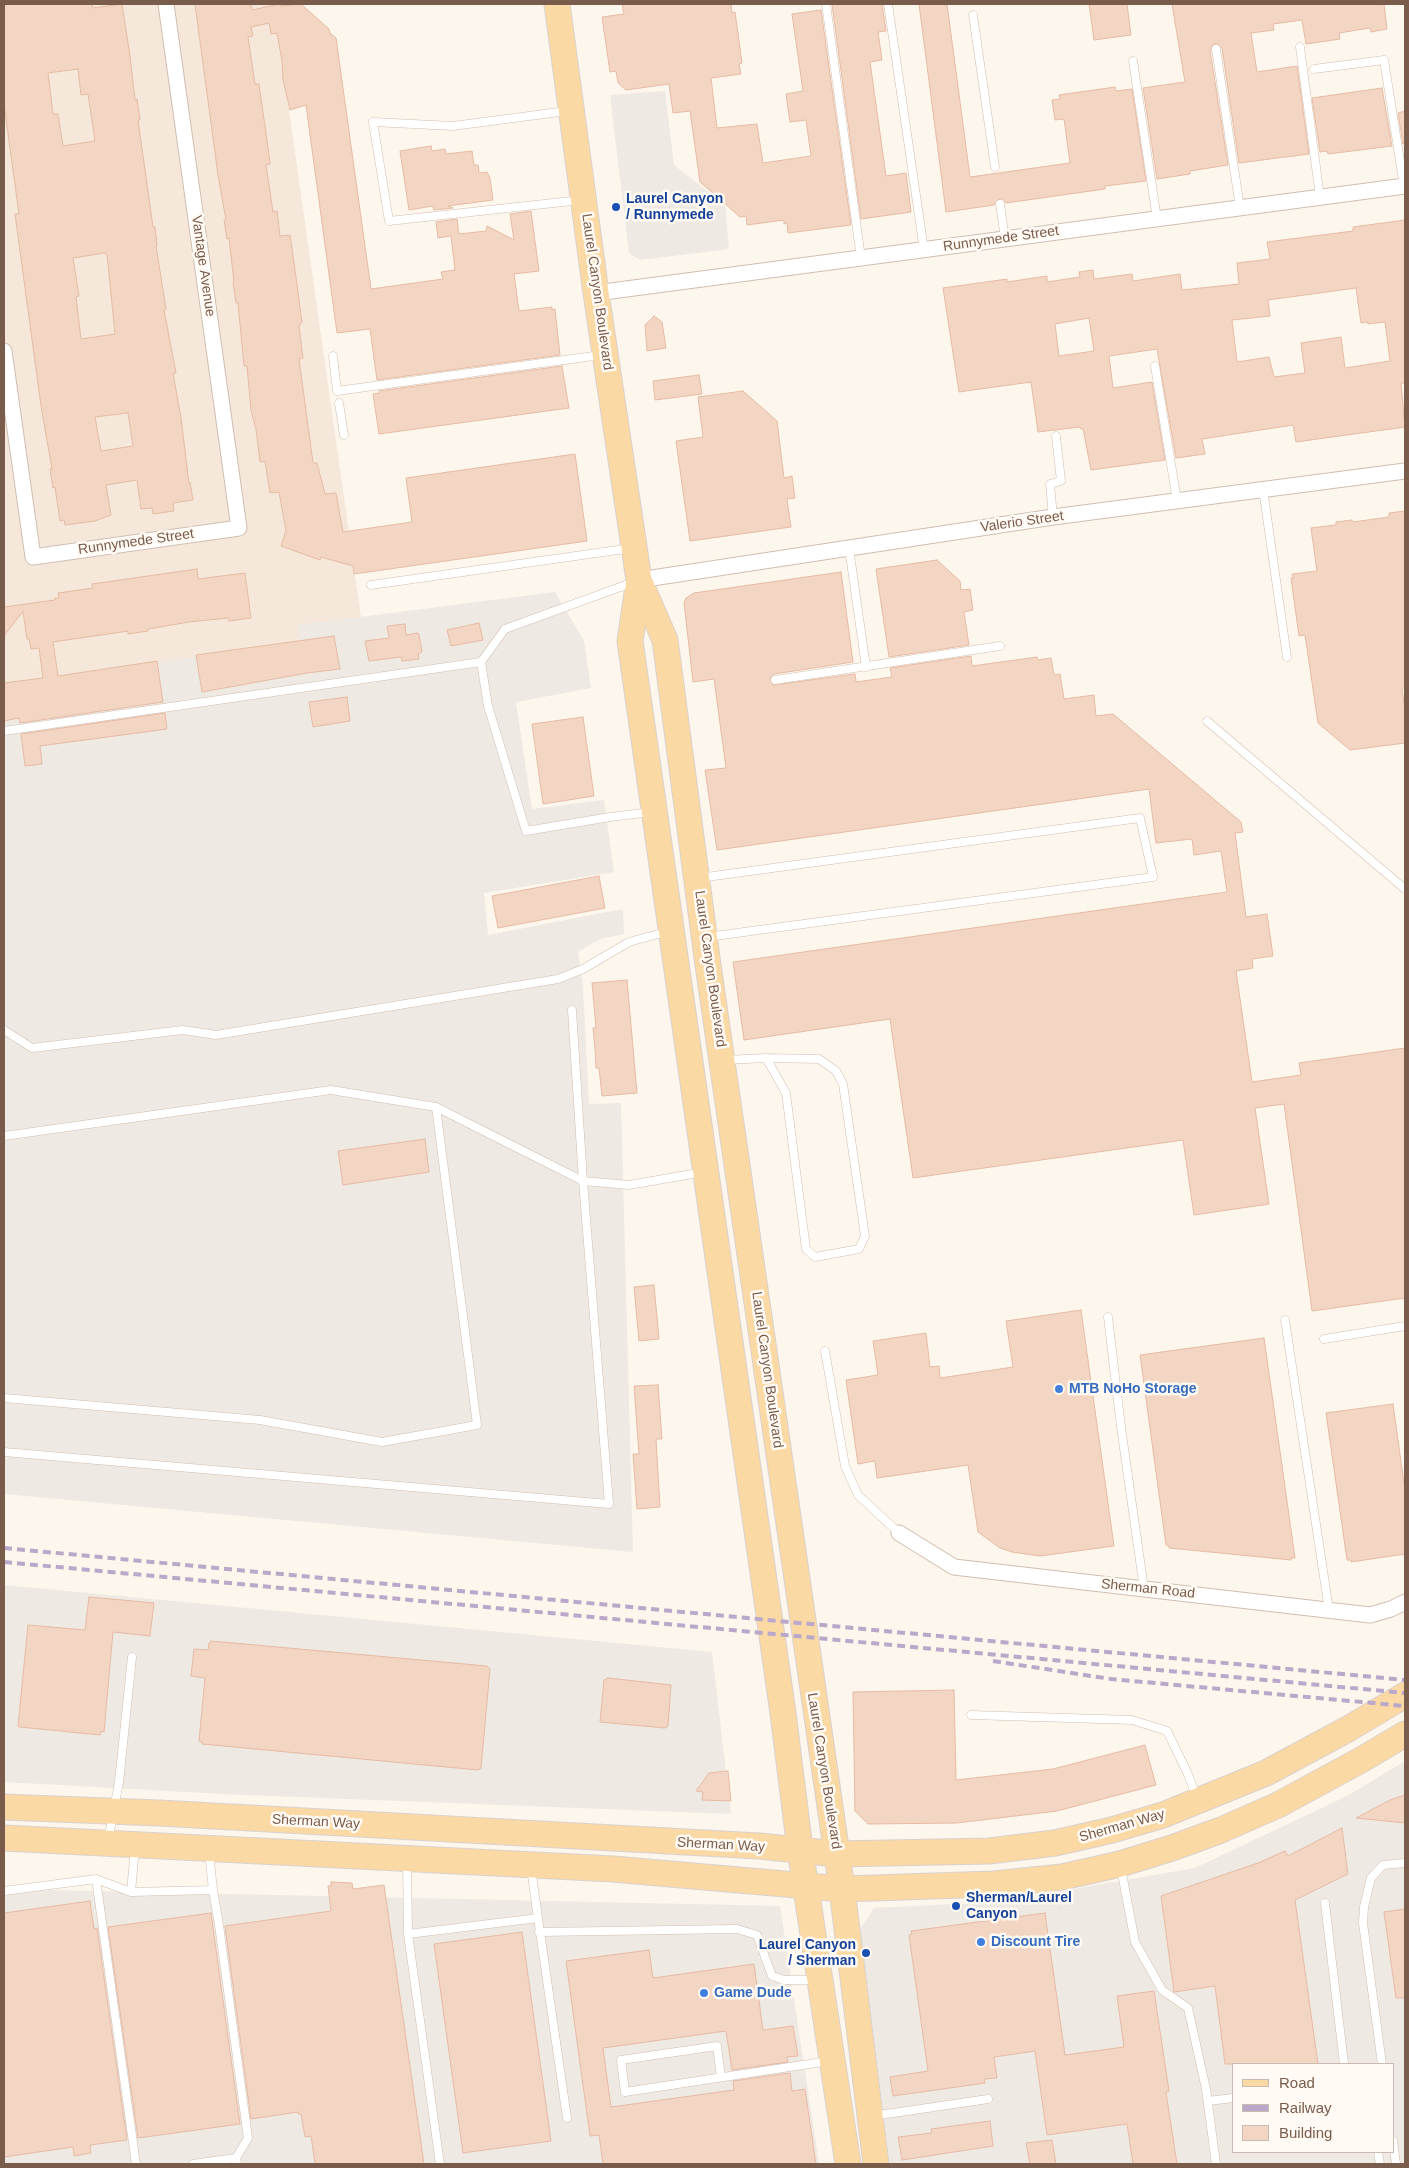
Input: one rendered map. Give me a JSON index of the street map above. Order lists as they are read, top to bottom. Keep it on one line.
{"streets":{"main road":["Laurel Canyon Boulevard","Sherman Way"],"street":["Runnymede Street","Vantage Avenue","Valerio Street","Sherman Road"]},"crossings":[["Runnymede Street","Vantage Avenue"],["Runnymede Street","Laurel Canyon Boulevard"],["Laurel Canyon Boulevard","Valerio Street"],["Laurel Canyon Boulevard","Sherman Way"]],"places":["Laurel Canyon / Runnymede","MTB NoHo Storage","Sherman/Laurel Canyon","Discount Tire","Laurel Canyon / Sherman","Game Dude"],"legend":["Road","Railway","Building"]}
